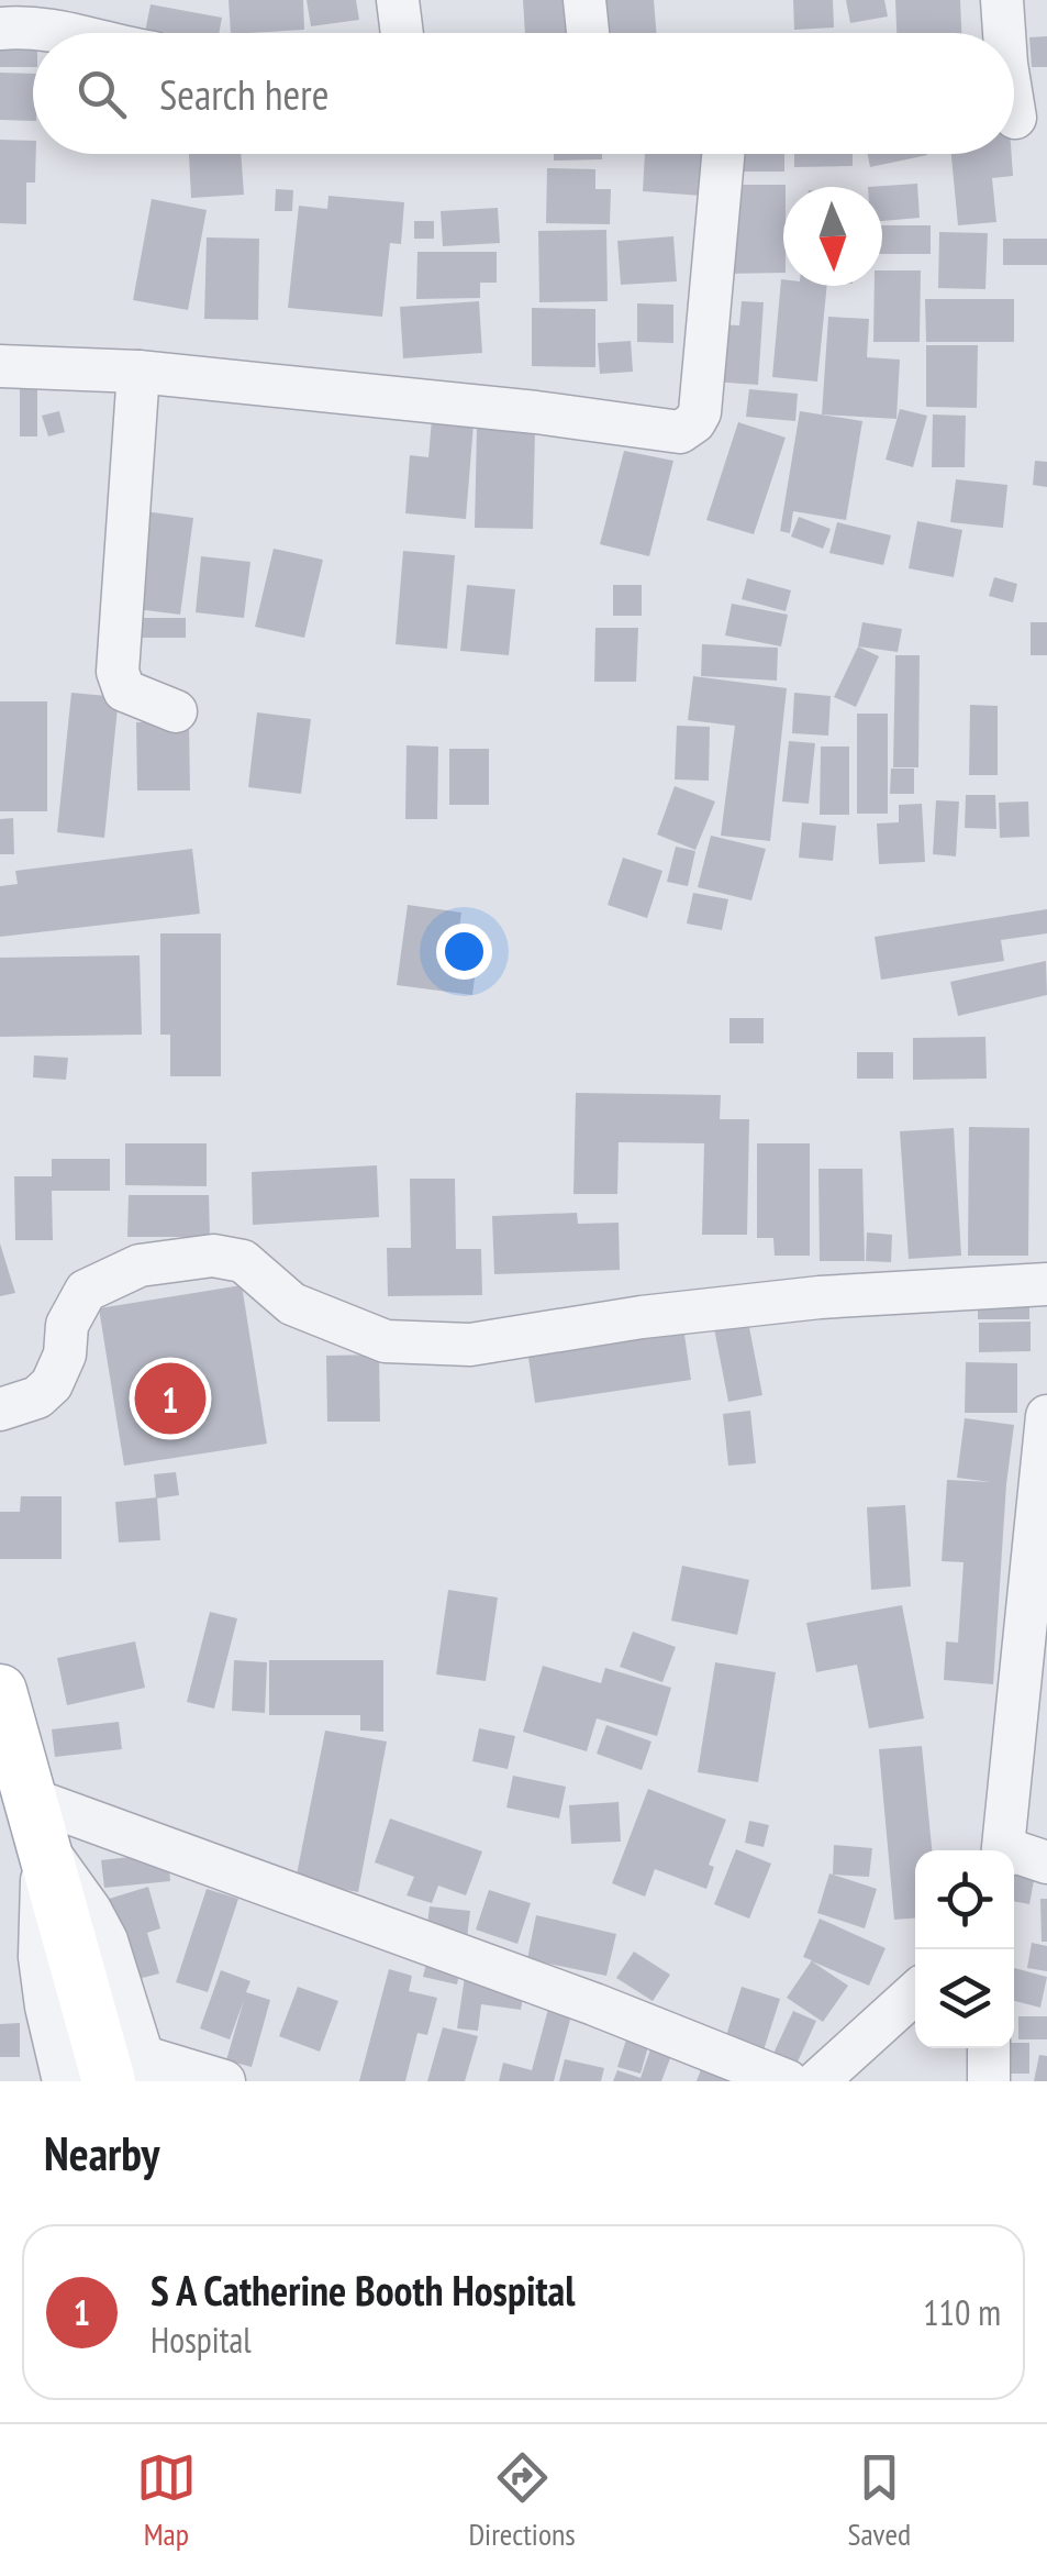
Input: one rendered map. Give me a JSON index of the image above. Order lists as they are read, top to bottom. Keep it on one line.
{"north":"bottom","page":{"search":"Search here","pins":"1","heading":"Nearby","list":[{"mark":"1","name":"S A Catherine Booth Hospital","note":"Hospital","value":"110 m"}],"nav":["Map","Directions","Saved"]}}
